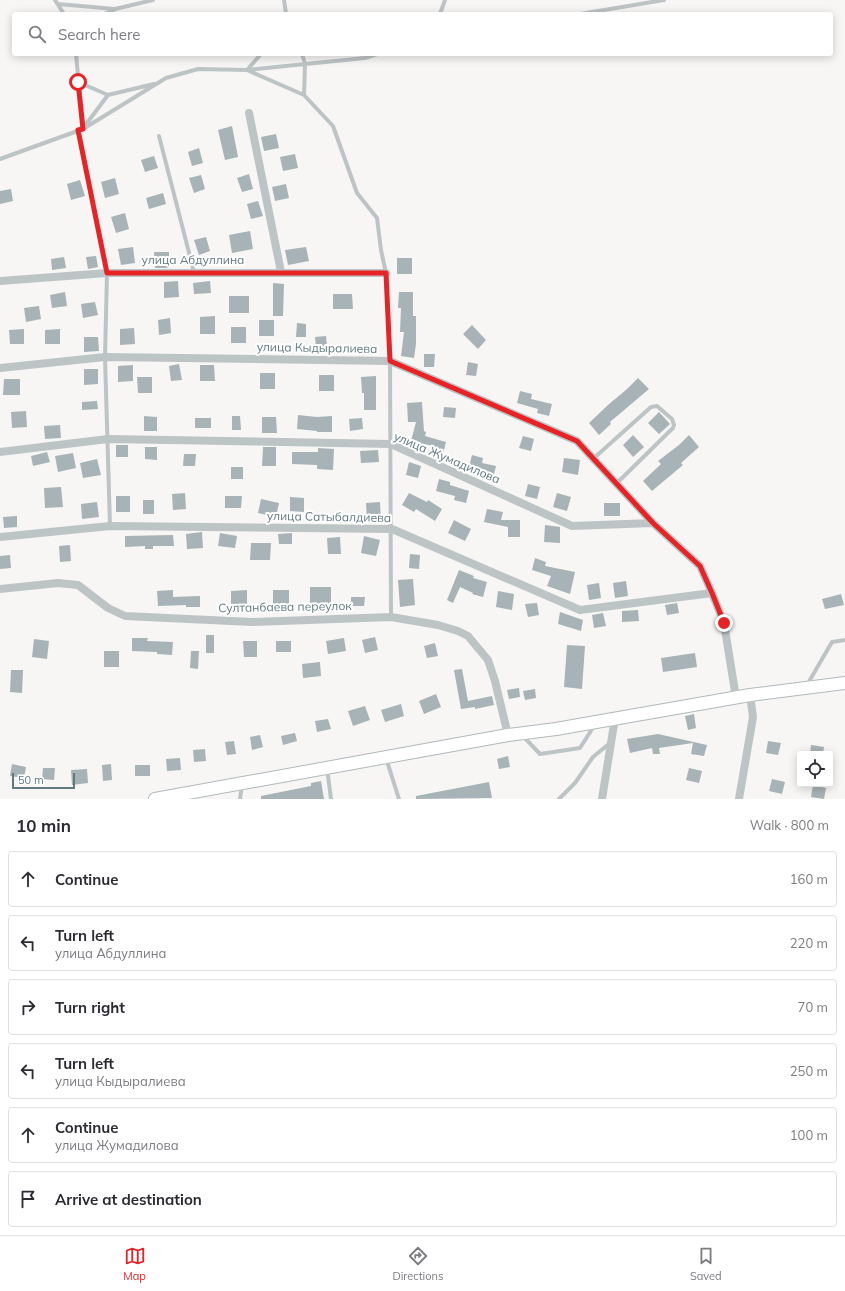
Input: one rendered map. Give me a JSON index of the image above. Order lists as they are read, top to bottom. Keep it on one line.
{"streets":{"street":["улица Абдуллина","улица Кыдыралиева","улица Жумадилова","улица Сатыбалдиева","Султанбаева переулок"]},"crossings":[["улица Кыдыралиева","улица Жумадилова"]],"scale_bar":"50 m","page":{"search":"Search here","scale":"50 m","heading":["10 min","Walk · 800 m"],"list":[["Continue","160 m"],["Turn left","улица Абдуллина","220 m"],["Turn right","70 m"],["Turn left","улица Кыдыралиева","250 m"],["Continue","улица Жумадилова","100 m"],"Arrive at destination"],"nav":["Map","Directions","Saved"]}}
